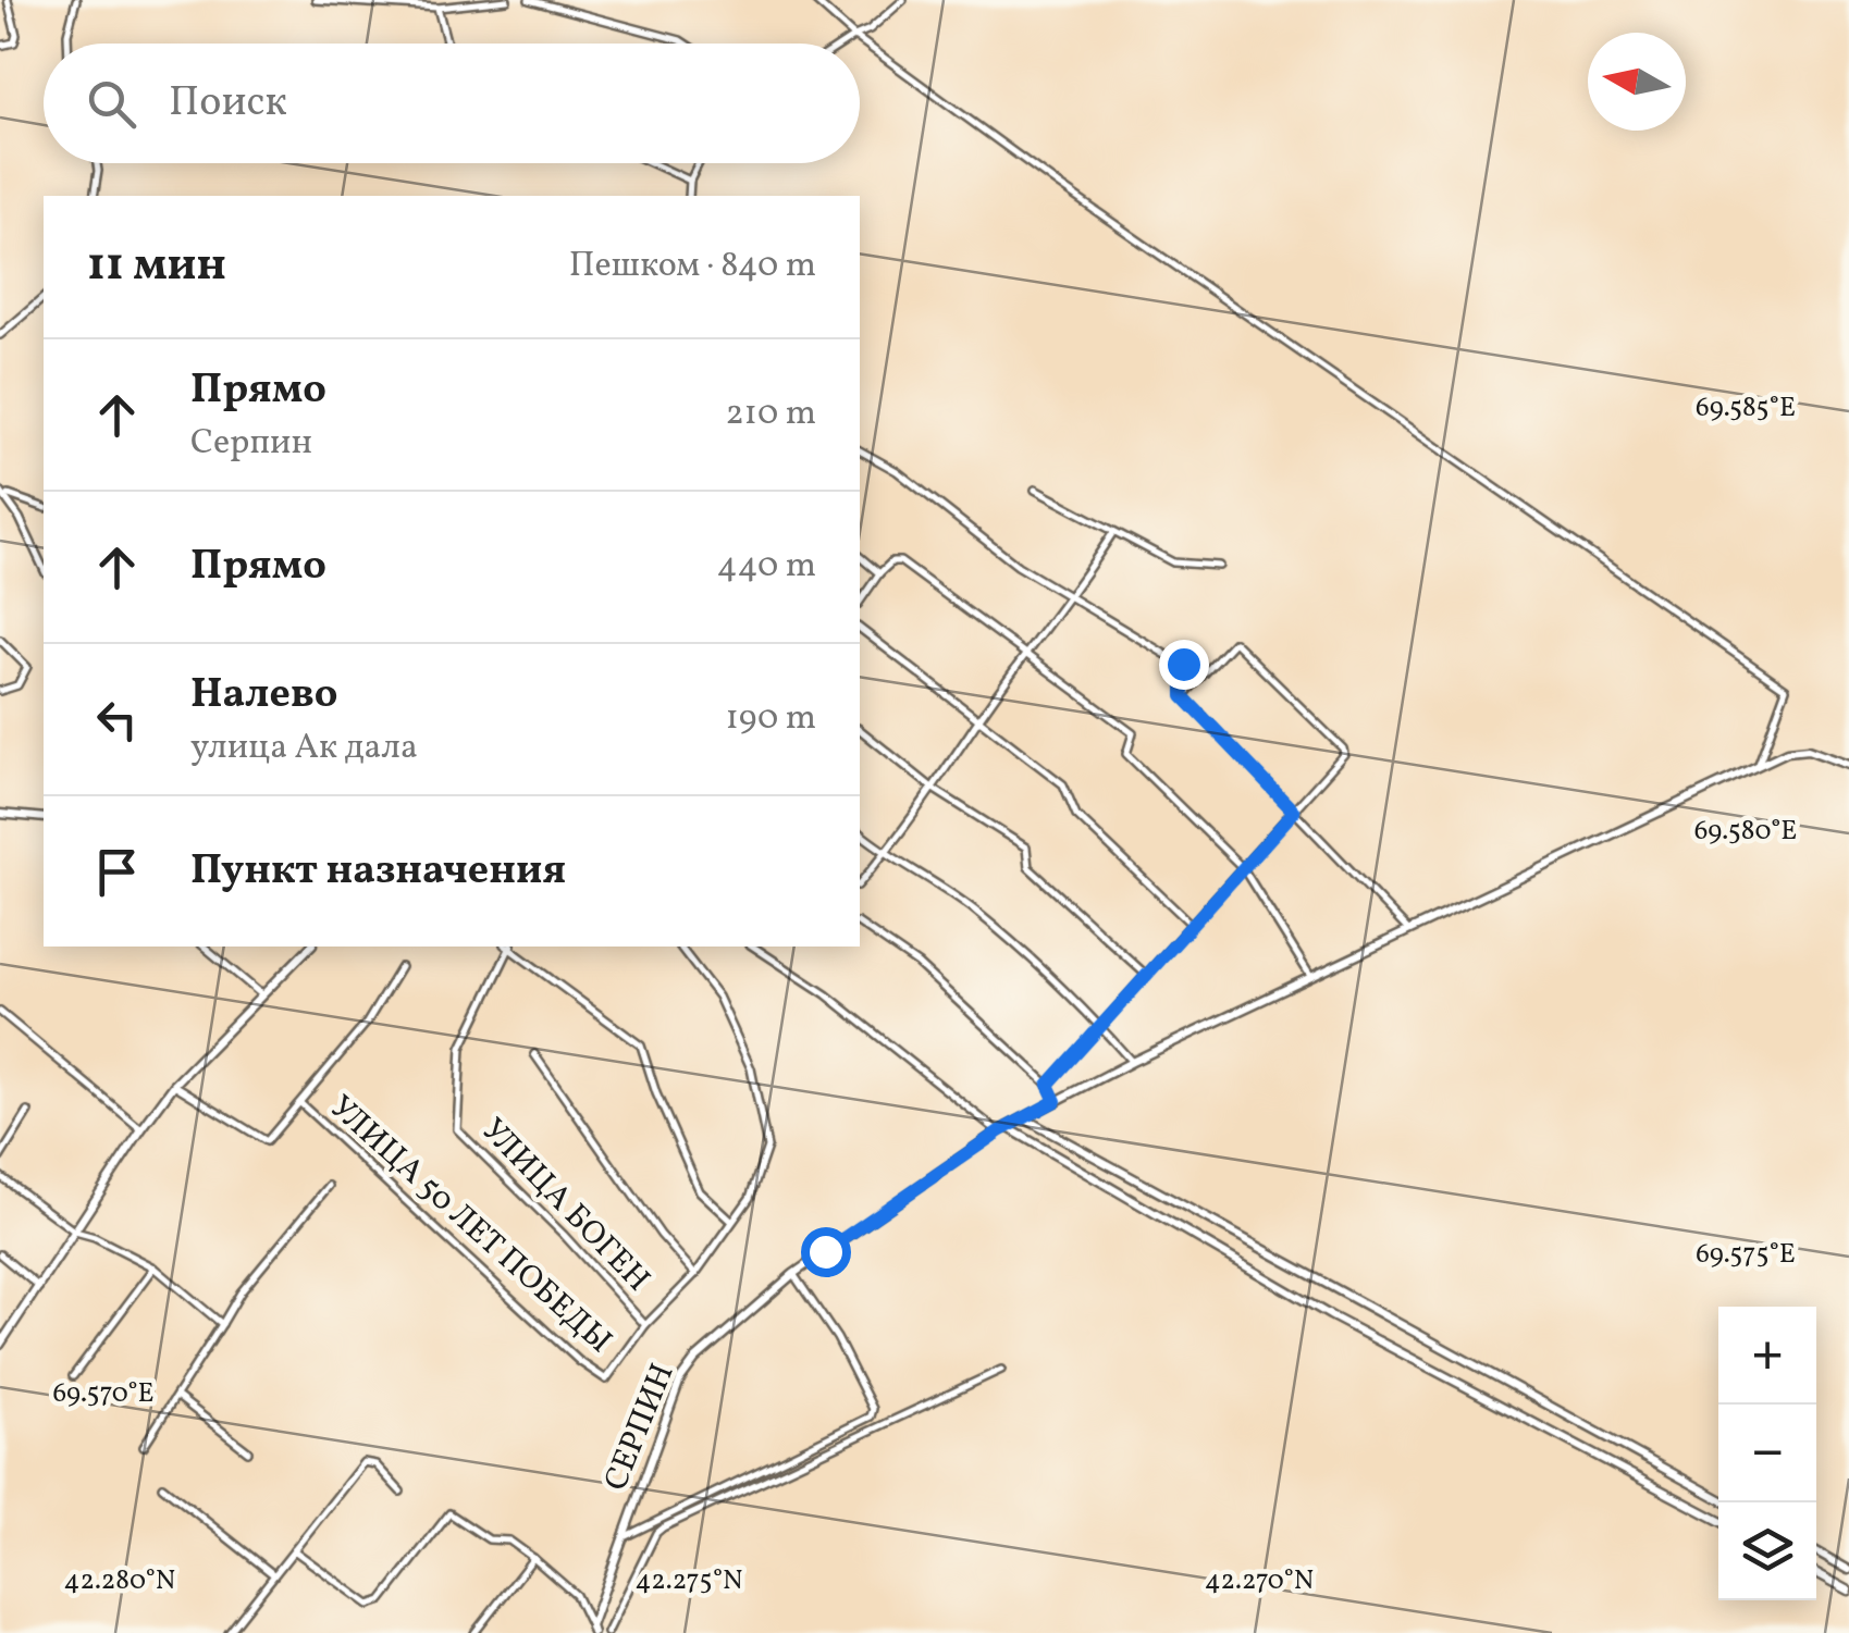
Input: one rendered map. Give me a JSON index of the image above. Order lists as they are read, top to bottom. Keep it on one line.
{"streets":{"street":["УЛИЦА БОГЕН","УЛИЦА 50 ЛЕТ ПОБЕДЫ","СЕРПИН"]},"crossings":[["УЛИЦА БОГЕН","УЛИЦА 50 ЛЕТ ПОБЕДЫ"]],"north":"left","page":{"search":"Поиск","heading":["11 мин","Пешком · 840 m"],"list":[["Прямо","Серпин","210 m"],["Прямо","440 m"],["Налево","улица Ак дала","190 m"],"Пункт назначения"],"map_buttons":["+","−"]},"coordinates":["69.585°E","69.580°E","69.575°E","69.570°E","42.280°N","42.275°N","42.270°N"]}
